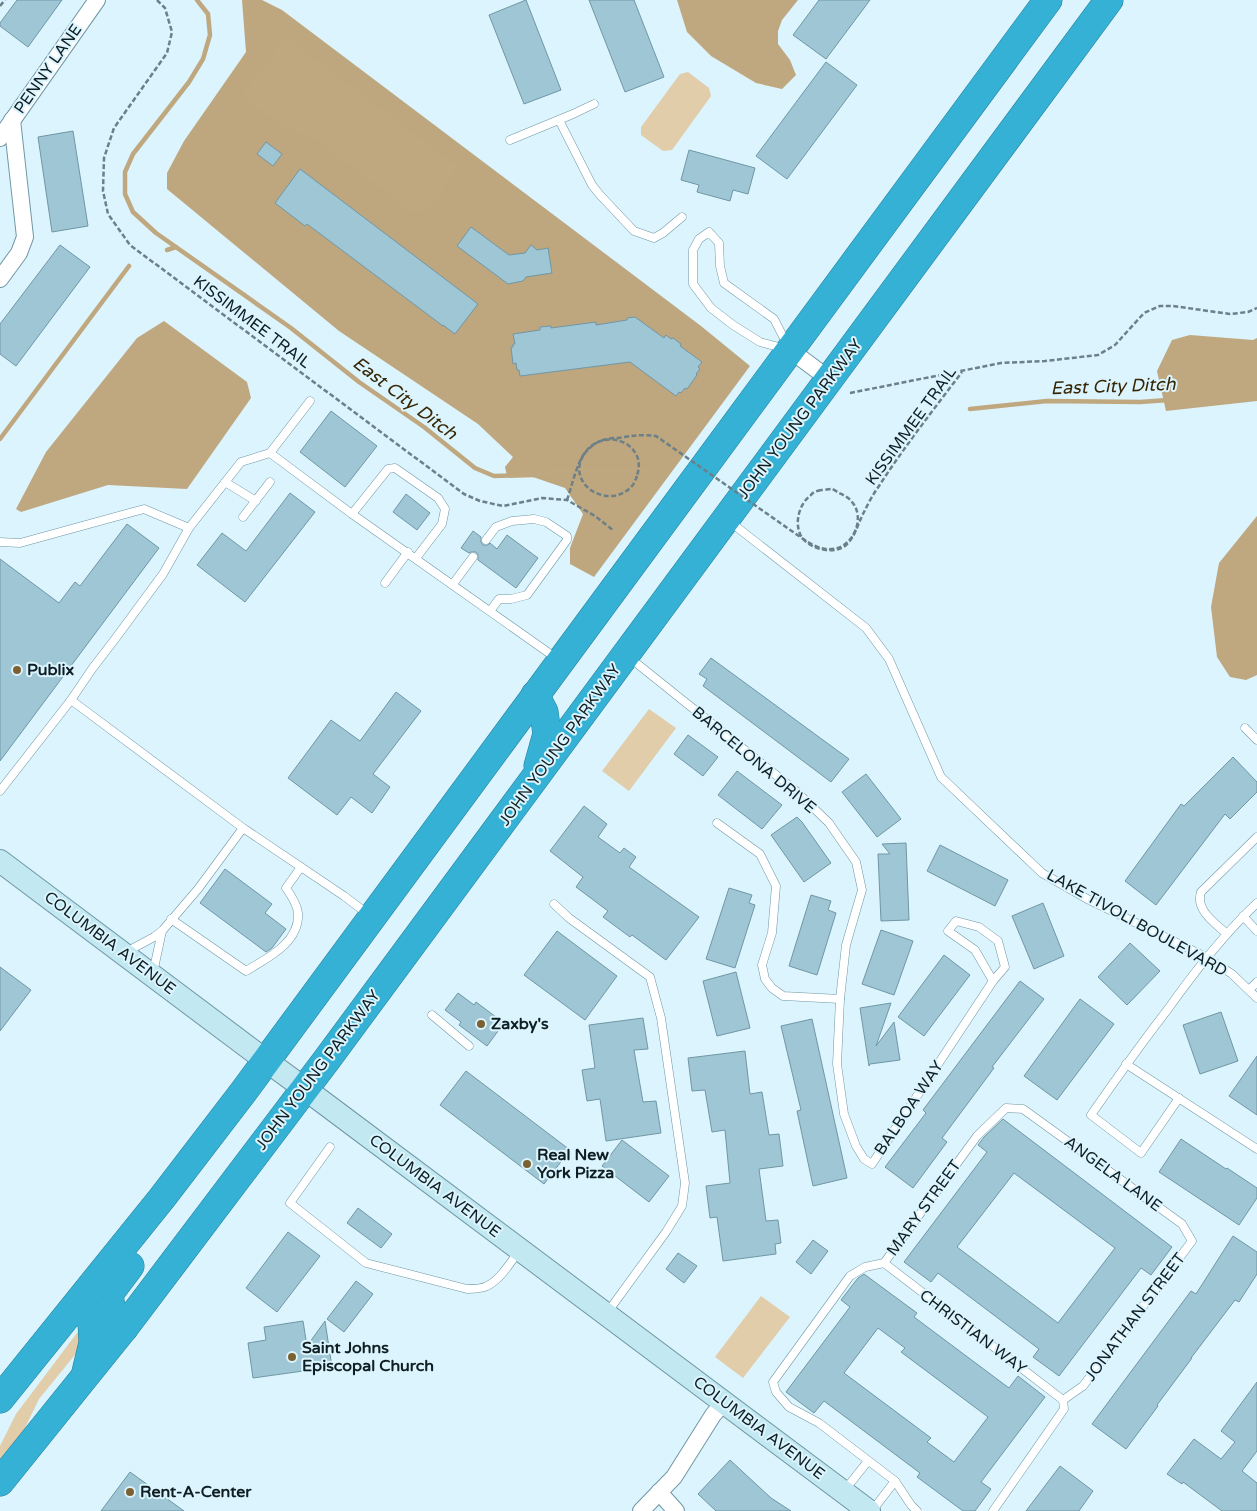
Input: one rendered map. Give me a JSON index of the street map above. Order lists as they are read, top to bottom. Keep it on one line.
{"streets":{"highway":["JOHN YOUNG PARKWAY"],"street":["PENNY LANE","COLUMBIA AVENUE"],"lane":["BARCELONA DRIVE","LAKE TIVOLI BOULEVARD","BALBOA WAY","ANGELA LANE","MARY STREET","JONATHAN STREET","CHRISTIAN WAY"],"path":["KISSIMMEE TRAIL"]},"crossings":[["JOHN YOUNG PARKWAY","BARCELONA DRIVE"],["JOHN YOUNG PARKWAY","LAKE TIVOLI BOULEVARD"],["JOHN YOUNG PARKWAY","COLUMBIA AVENUE"],["BARCELONA DRIVE","BALBOA WAY"],["ANGELA LANE","MARY STREET"],["ANGELA LANE","JONATHAN STREET"],["MARY STREET","CHRISTIAN WAY"],["JONATHAN STREET","CHRISTIAN WAY"]],"water":["East City Ditch"],"places":["Publix","Zaxby's","Real New York Pizza","Saint Johns Episcopal Church","Rent-A-Center"]}
